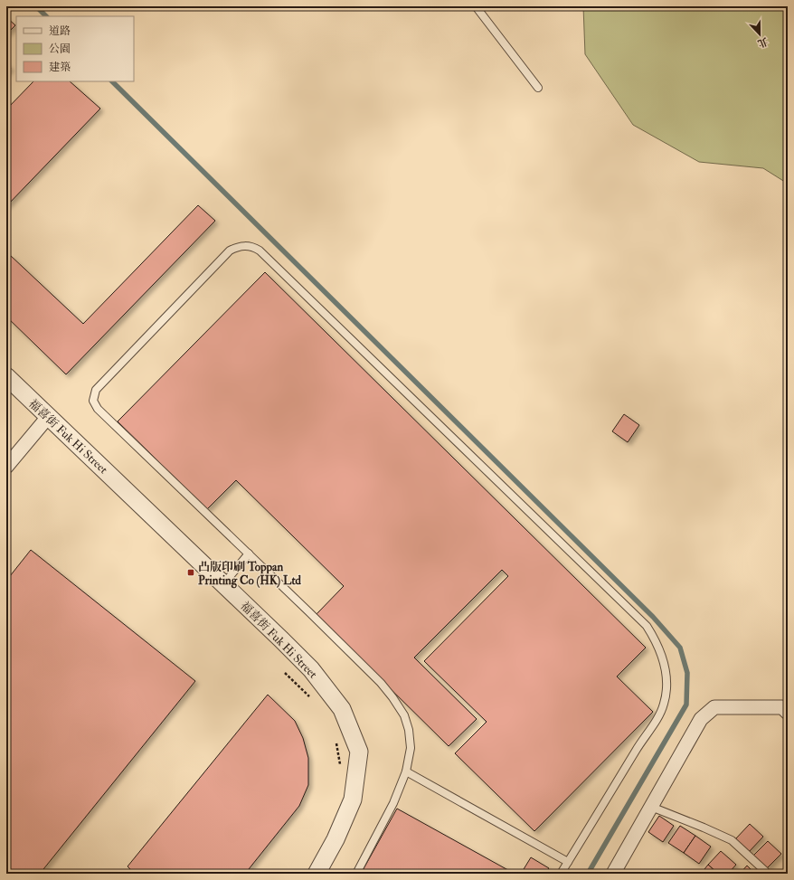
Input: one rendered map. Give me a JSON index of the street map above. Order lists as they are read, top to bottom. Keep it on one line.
{"streets":{"street":["福喜街 Fuk Hi Street"]},"places":{"transit":["凸版印刷 Toppan Printing Co (HK) Ltd"]},"legend":["道路","公園","建築"],"north":"bottom"}
